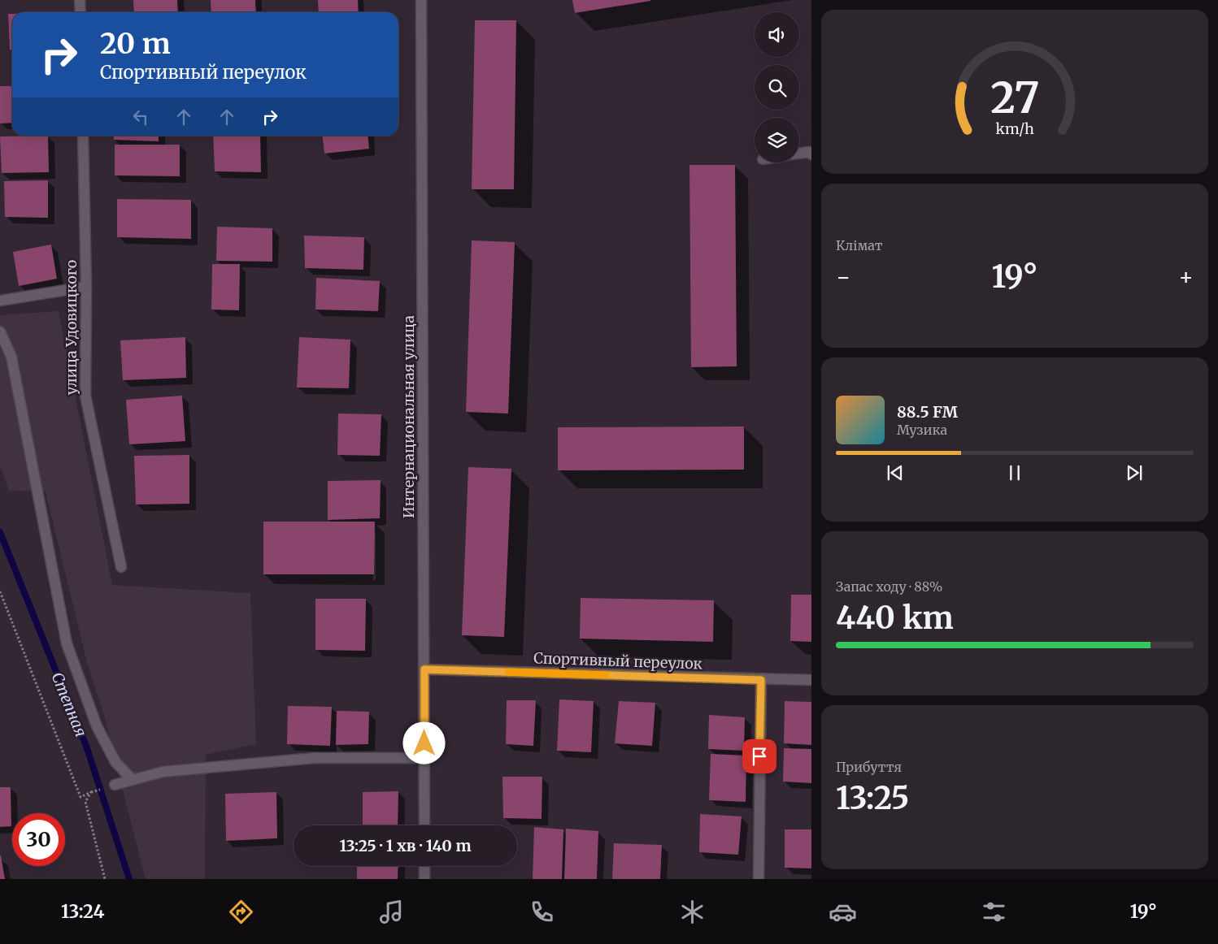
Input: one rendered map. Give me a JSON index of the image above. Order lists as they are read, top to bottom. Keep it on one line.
{"streets":{"street":["улица Удовицкого","Интернациональная улица","Спортивный переулок"]},"crossings":[["Интернациональная улица","Спортивный переулок"]],"water":["Степная"],"page":{"turn":["20 m","Спортивный переулок"],"tile":["Клімат",["Запас ходу · 88%","440 km"],["Прибуття","13:25"]],"heat":["−","19°","+"],"song":["88.5 FM","Музика"],"limit":"30","trip":"13:25 · 1 хв · 140 m","tabs":["13:24","19°"],"gauge":["27","km/h"]}}
